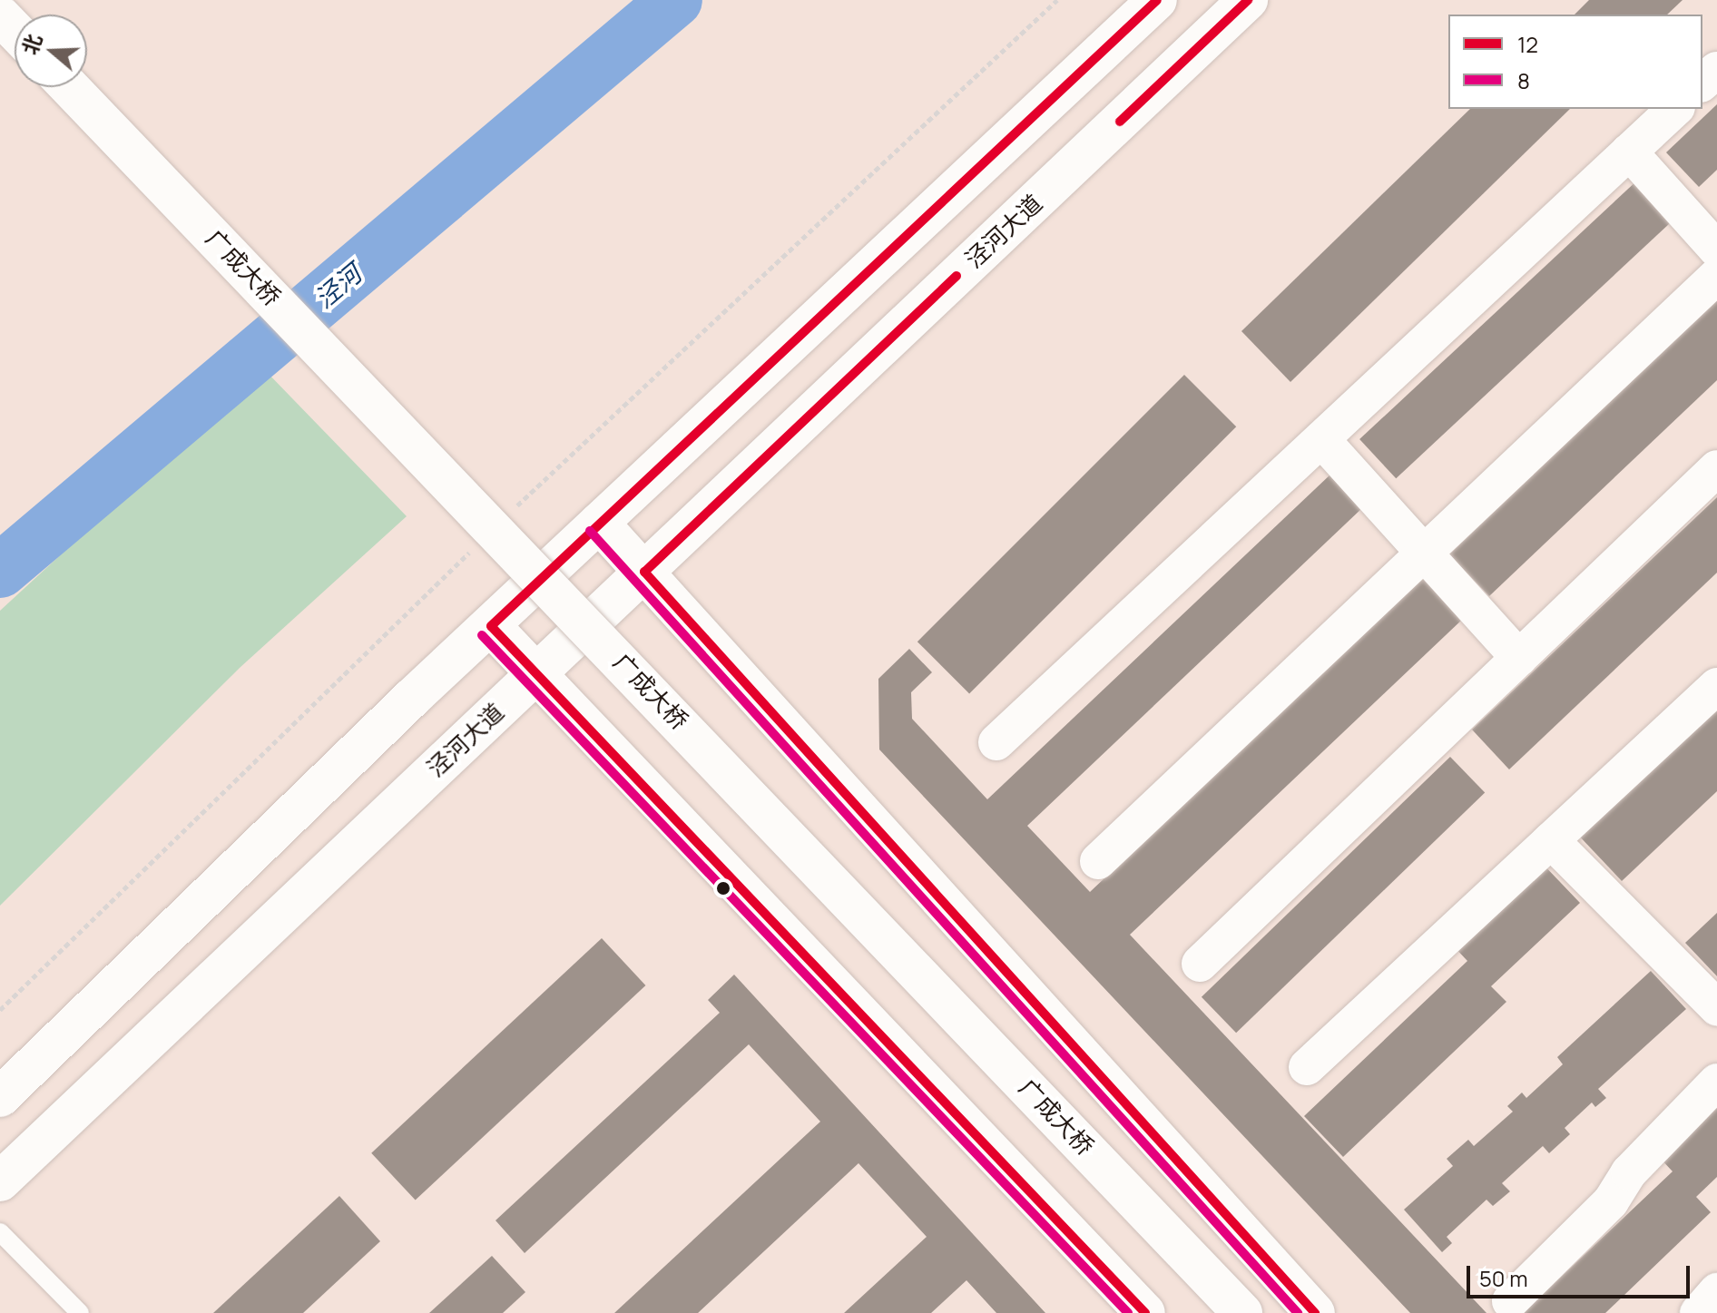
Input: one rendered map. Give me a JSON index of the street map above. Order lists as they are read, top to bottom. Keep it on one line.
{"streets":{"main road":["泾河大道","广成大桥"]},"water":["泾河"],"lines":["transit line 12","transit line 8"],"legend":["12","8"],"scale_bar":"50 m","north":"left"}
